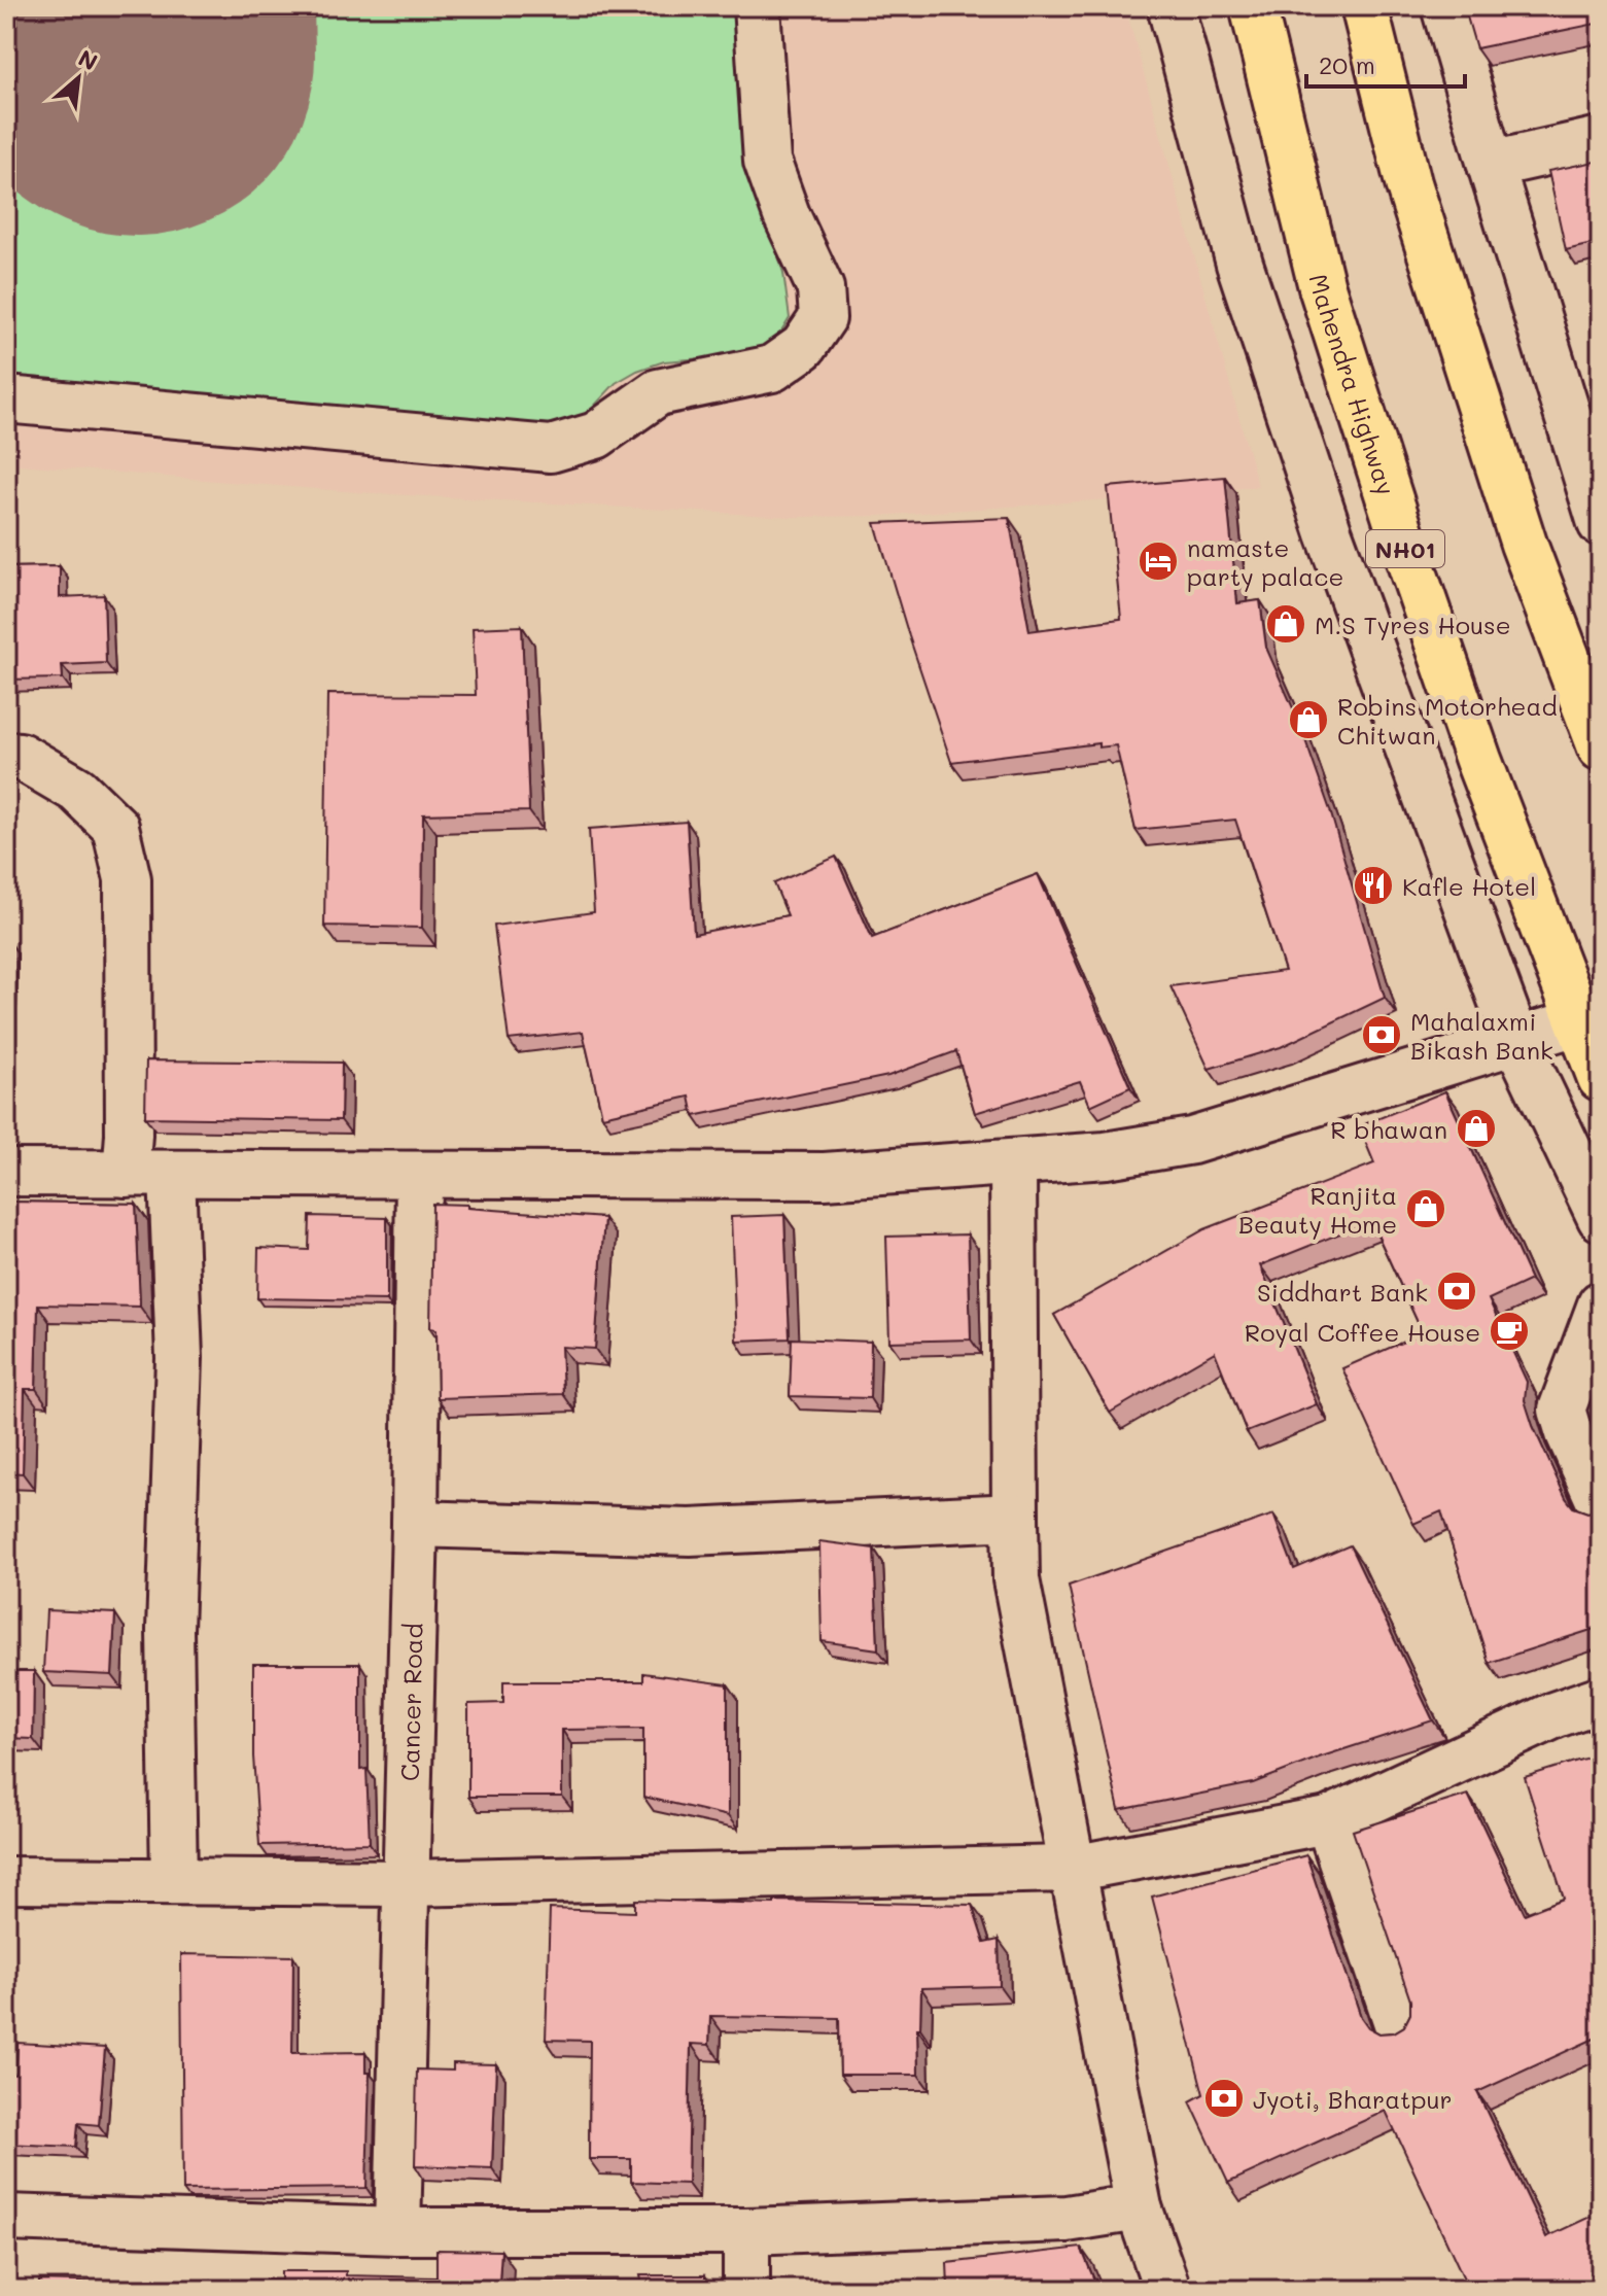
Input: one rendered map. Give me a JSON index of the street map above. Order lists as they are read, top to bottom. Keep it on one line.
{"streets":{"highway":["Mahendra Highway","NH01"],"street":["Cancer Road"]},"places":{"hotel":["namaste party palace"],"shop":["M.S Tyres House","Robins Motorhead Chitwan","R bhawan","Ranjita Beauty Home"],"restaurant":["Kafle Hotel"],"bank":["Mahalaxmi Bikash Bank","Siddhart Bank","Jyoti, Bharatpur"],"cafe":["Royal Coffee House"]},"scale_bar":"20 m","north":"top right"}
